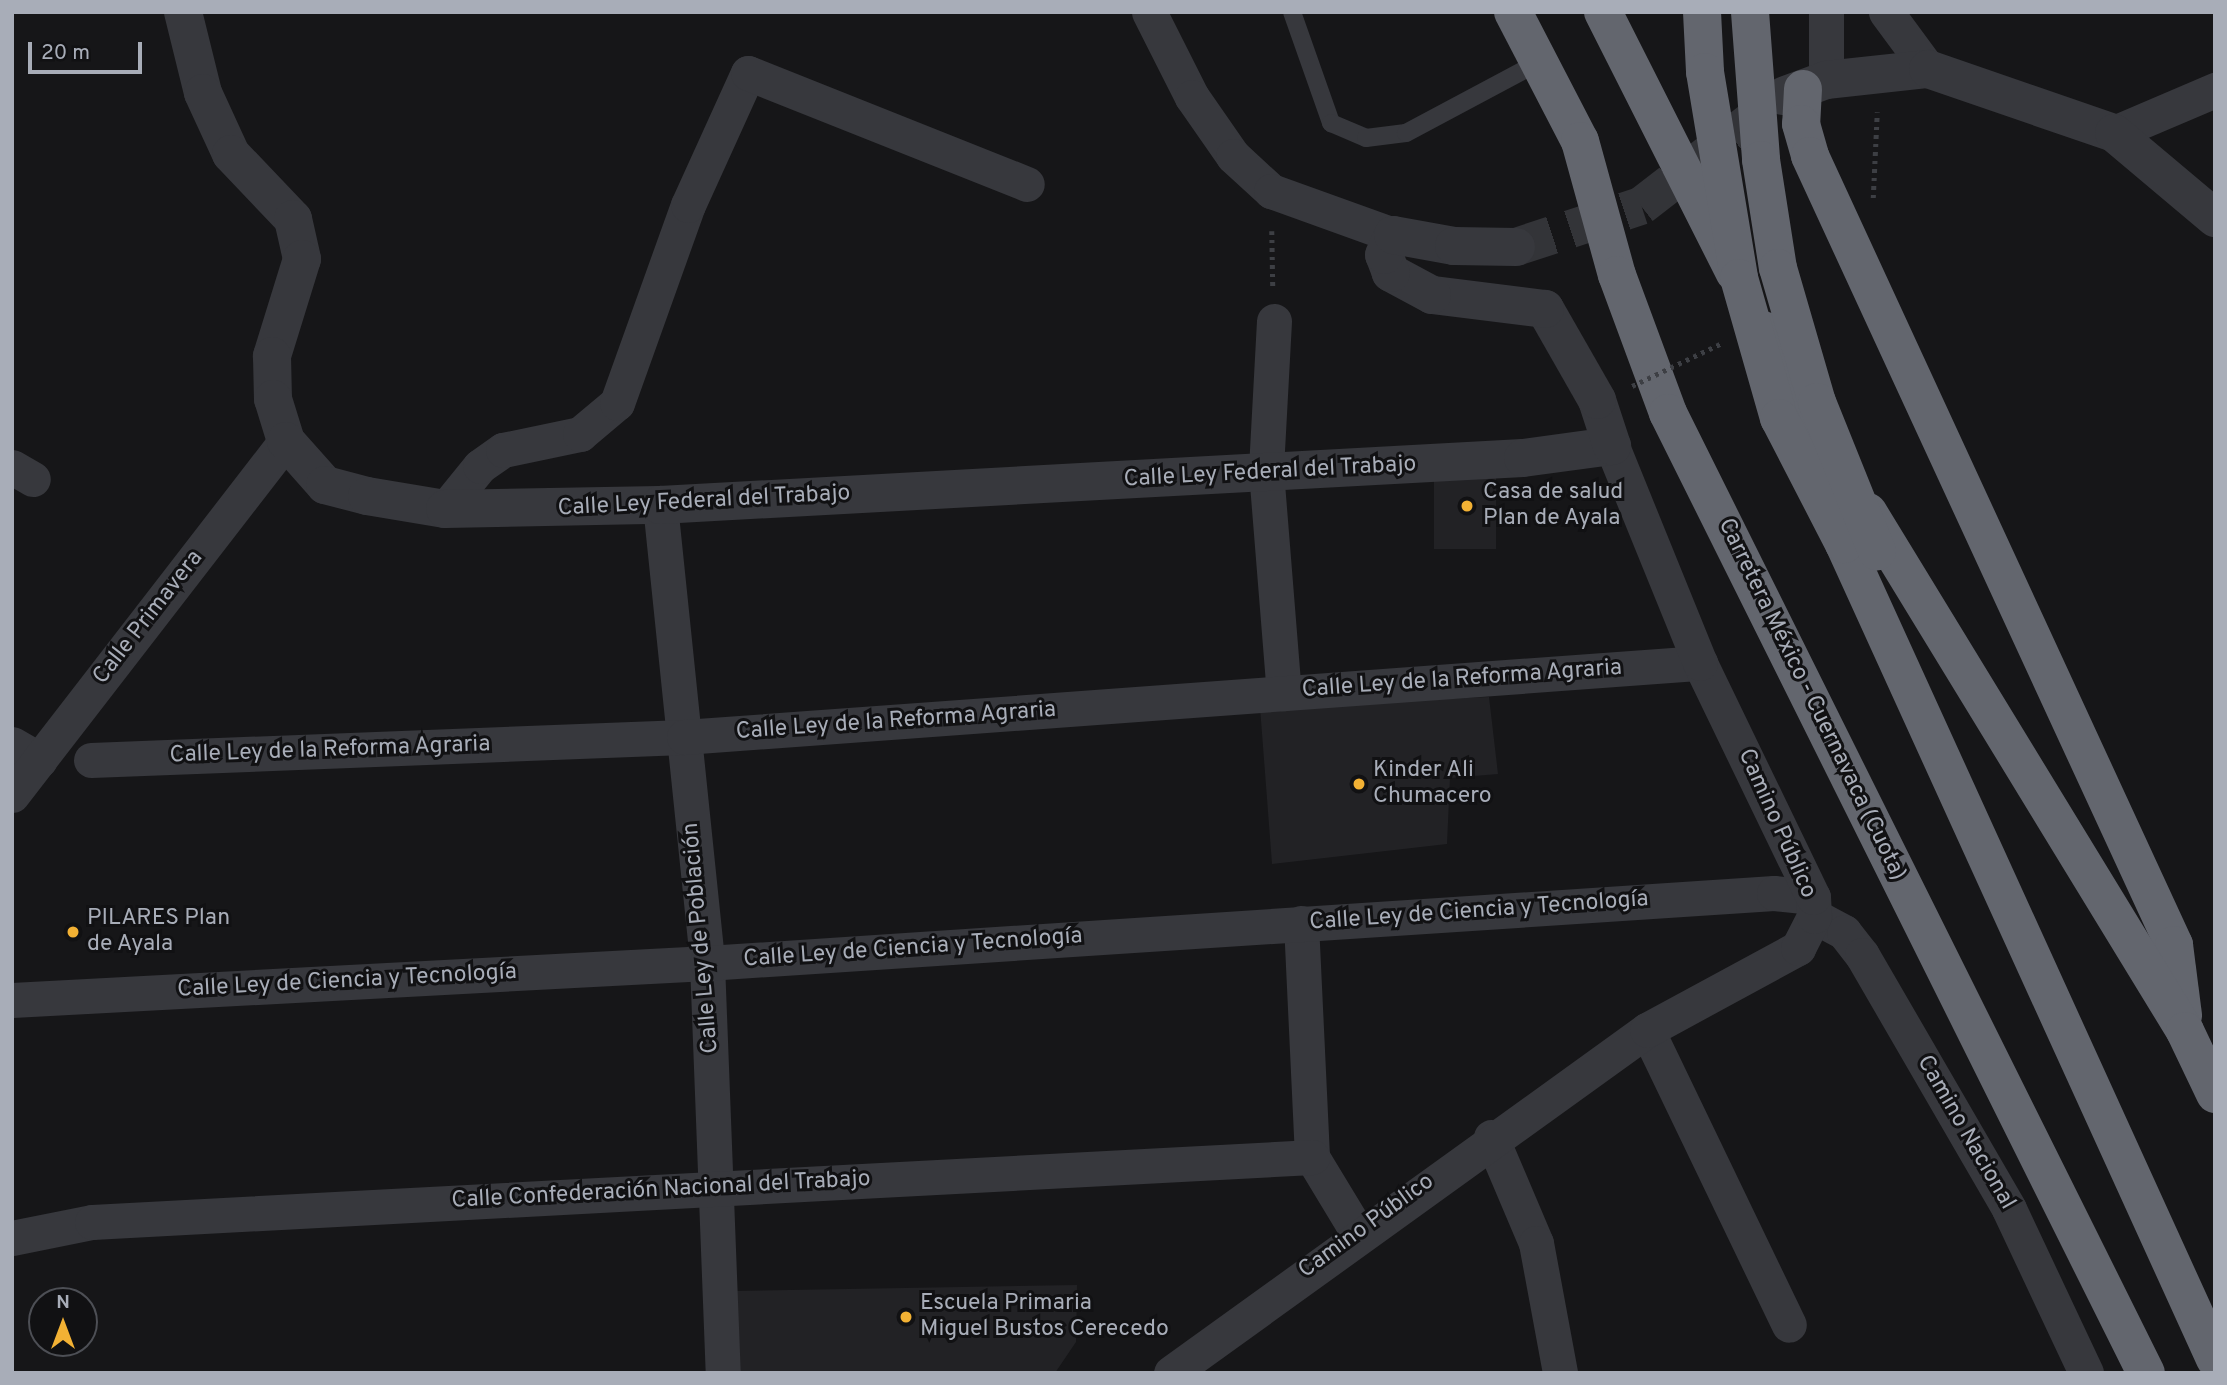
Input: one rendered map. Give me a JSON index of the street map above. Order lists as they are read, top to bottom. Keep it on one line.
{"streets":{"highway":["Carretera México - Cuernavaca (Cuota)"],"street":["Calle Ley Federal del Trabajo","Calle Primavera","Calle Ley de la Reforma Agraria","Camino Público","Calle Ley de Ciencia y Tecnología","Calle Ley de Población","Camino Nacional","Calle Confederación Nacional del Trabajo"]},"crossings":[["Calle Ley Federal del Trabajo","Calle Primavera"],["Calle Ley Federal del Trabajo","Camino Público"],["Calle Ley Federal del Trabajo","Calle Ley de Población"],["Calle Ley de la Reforma Agraria","Camino Público"],["Calle Ley de la Reforma Agraria","Calle Ley de Población"],["Camino Público","Calle Ley de Ciencia y Tecnología"],["Camino Público","Camino Nacional"],["Calle Ley de Ciencia y Tecnología","Calle Ley de Población"],["Calle Ley de Ciencia y Tecnología","Camino Nacional"],["Calle Ley de Población","Calle Confederación Nacional del Trabajo"]],"places":["Casa de salud Plan de Ayala","Kinder Ali Chumacero","PILARES Plan de Ayala","Escuela Primaria Miguel Bustos Cerecedo"],"scale_bar":"20 m","north":"top"}
